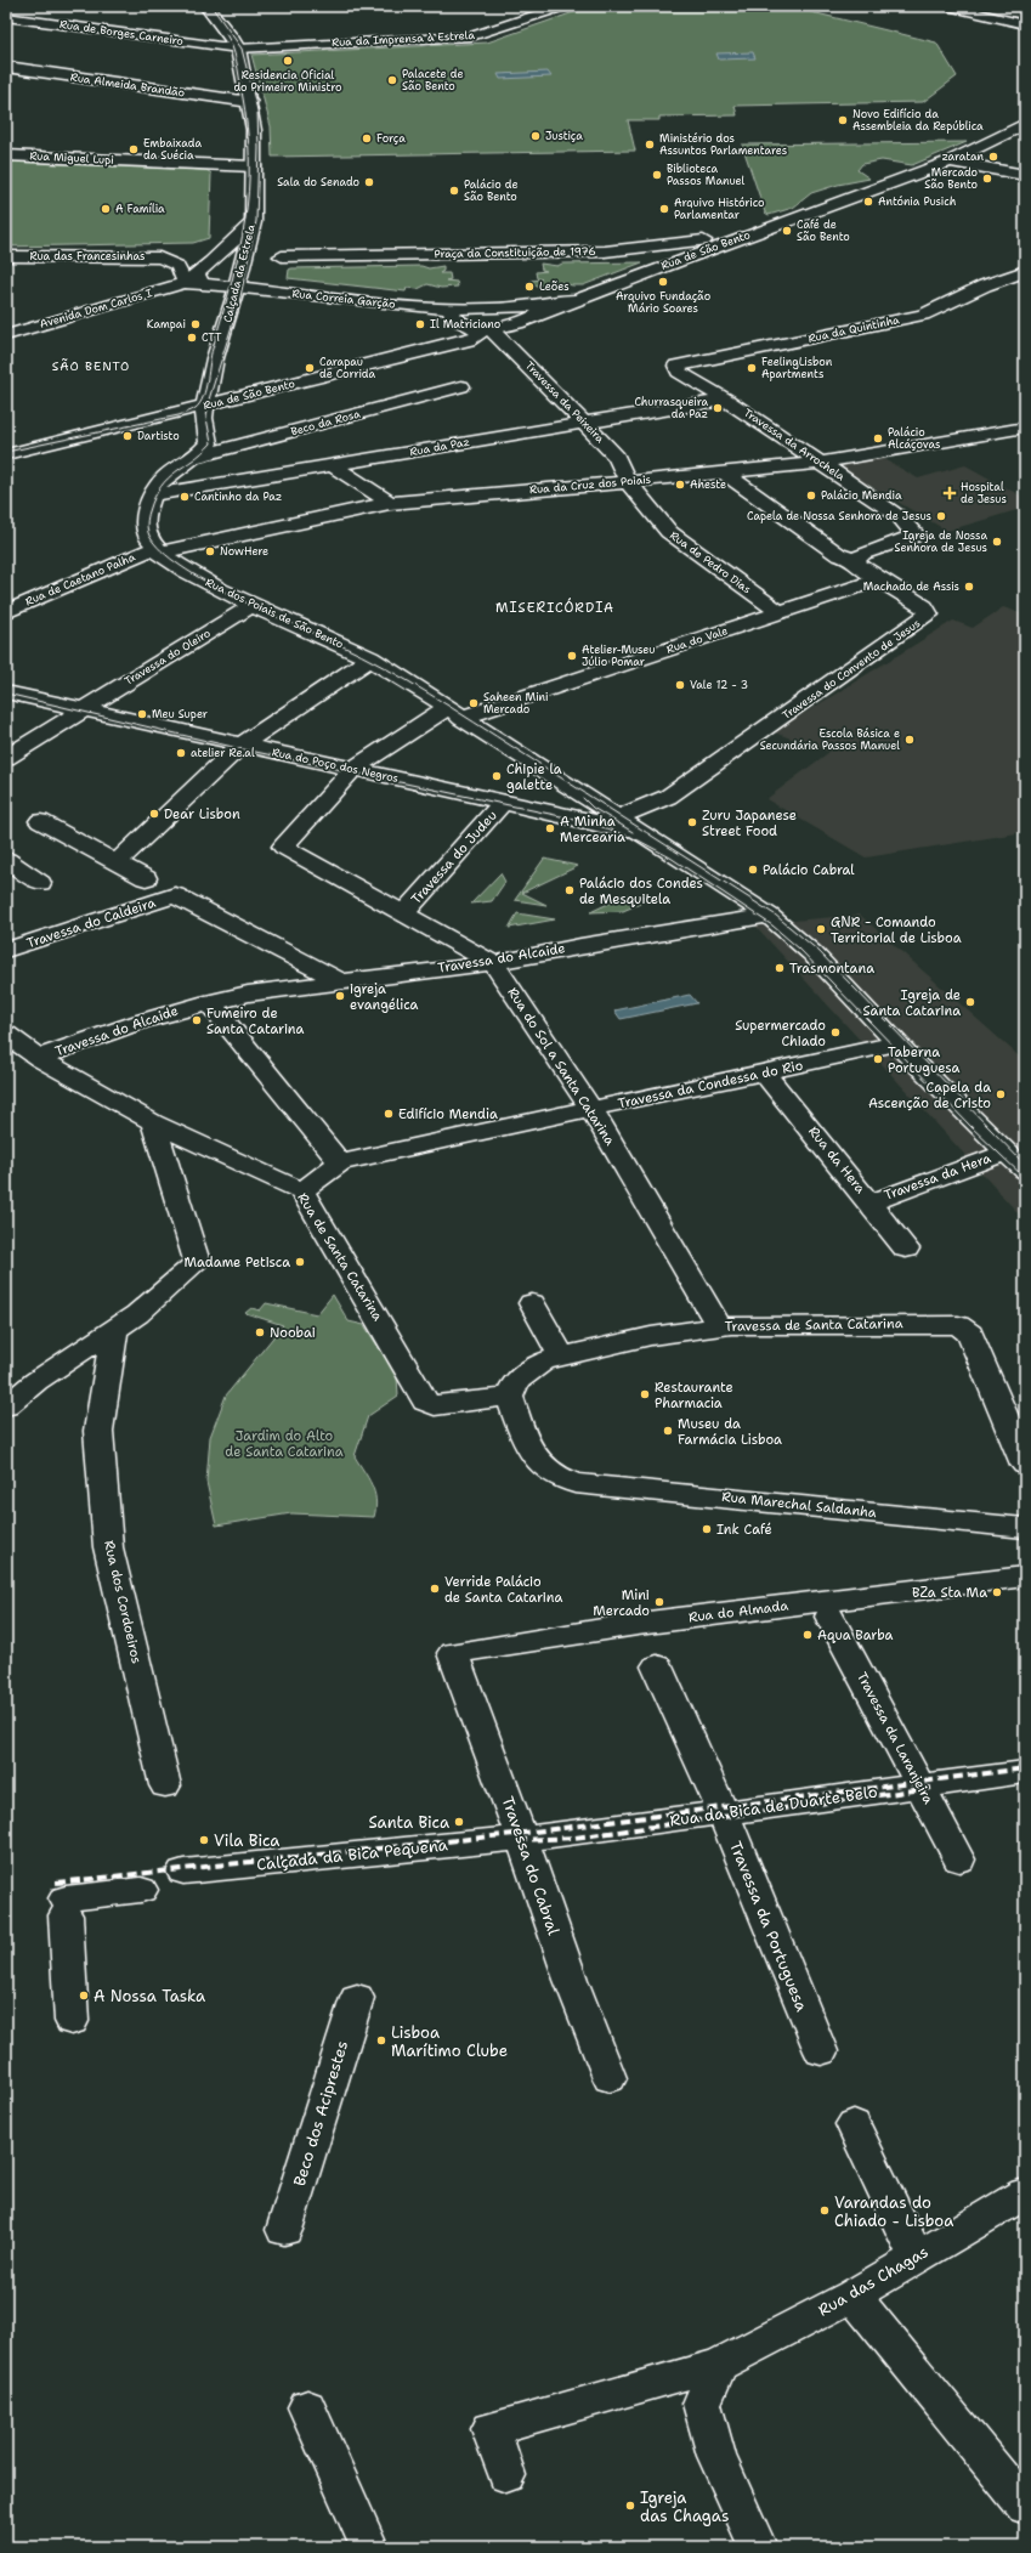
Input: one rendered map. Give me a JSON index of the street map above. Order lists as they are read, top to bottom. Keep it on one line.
{"streets":{"street":["Rua de Borges Carneiro","Rua da Imprensa à Estrela","Rua Almeida Brandão","Rua Miguel Lupi","Rua de São Bento","Praça da Constituição de 1976","Rua das Francesinhas","Calçada da Estrela","Rua Correia Garção","Avenida Dom Carlos I","Rua da Quintinha","Travessa da Peixeira","Beco da Rosa","Travessa da Arrochela","Rua da Paz","Rua da Cruz dos Poiais","Rua de Pedro Dias","Rua de Caetano Palha","Rua dos Poiais de São Bento","Rua do Vale","Travessa do Oleiro","Travessa do Convento de Jesus","Rua do Poço dos Negros","Travessa do Judeu","Travessa do Caldeira","Travessa do Alcaide","Rua do Sol a Santa Catarina","Travessa da Condessa do Rio","Rua da Hera","Travessa da Hera","Rua de Santa Catarina","Travessa de Santa Catarina","Rua Marechal Saldanha","Rua dos Cordoeiros","Rua do Almada","Travessa da Laranjeira","Rua da Bica de Duarte Belo","Calçada da Bica Pequena","Travessa do Cabral","Travessa da Portuguesa","Beco dos Aciprestes","Rua das Chagas"]},"crossings":[["Rua de Borges Carneiro","Rua da Imprensa à Estrela"],["Rua de Borges Carneiro","Calçada da Estrela"],["Rua da Imprensa à Estrela","Calçada da Estrela"],["Rua Almeida Brandão","Calçada da Estrela"],["Rua Miguel Lupi","Calçada da Estrela"],["Rua de São Bento","Calçada da Estrela"],["Rua de São Bento","Rua Correia Garção"],["Rua de São Bento","Travessa da Peixeira"],["Rua das Francesinhas","Avenida Dom Carlos I"],["Calçada da Estrela","Rua Correia Garção"],["Calçada da Estrela","Avenida Dom Carlos I"],["Rua Correia Garção","Avenida Dom Carlos I"],["Rua da Quintinha","Travessa da Arrochela"],["Travessa da Peixeira","Rua da Paz"],["Travessa da Peixeira","Rua da Cruz dos Poiais"],["Travessa da Peixeira","Rua de Pedro Dias"],["Travessa da Arrochela","Rua da Paz"],["Travessa da Arrochela","Rua da Cruz dos Poiais"],["Rua da Cruz dos Poiais","Rua de Pedro Dias"],["Rua da Cruz dos Poiais","Rua de Caetano Palha"],["Rua da Cruz dos Poiais","Rua dos Poiais de São Bento"],["Rua de Pedro Dias","Rua do Vale"],["Rua de Caetano Palha","Rua dos Poiais de São Bento"],["Rua dos Poiais de São Bento","Rua do Vale"],["Rua dos Poiais de São Bento","Travessa do Oleiro"],["Rua dos Poiais de São Bento","Travessa do Convento de Jesus"],["Rua dos Poiais de São Bento","Rua do Poço dos Negros"],["Rua do Vale","Travessa do Convento de Jesus"],["Rua do Vale","Rua do Poço dos Negros"],["Rua do Vale","Rua do Sol a Santa Catarina"],["Travessa do Oleiro","Rua do Poço dos Negros"],["Travessa do Convento de Jesus","Rua do Poço dos Negros"],["Rua do Poço dos Negros","Travessa do Judeu"],["Travessa do Judeu","Rua do Sol a Santa Catarina"],["Travessa do Caldeira","Travessa do Alcaide"],["Travessa do Alcaide","Rua do Sol a Santa Catarina"],["Travessa do Alcaide","Rua de Santa Catarina"],["Rua do Sol a Santa Catarina","Travessa da Condessa do Rio"],["Rua do Sol a Santa Catarina","Travessa de Santa Catarina"],["Travessa da Condessa do Rio","Rua da Hera"],["Travessa da Condessa do Rio","Rua de Santa Catarina"],["Rua da Hera","Travessa da Hera"],["Rua de Santa Catarina","Travessa de Santa Catarina"],["Rua de Santa Catarina","Rua Marechal Saldanha"],["Travessa de Santa Catarina","Rua Marechal Saldanha"],["Rua do Almada","Travessa do Cabral"],["Travessa da Laranjeira","Rua da Bica de Duarte Belo"],["Rua da Bica de Duarte Belo","Calçada da Bica Pequena"],["Rua da Bica de Duarte Belo","Travessa do Cabral"],["Rua da Bica de Duarte Belo","Travessa da Portuguesa"],["Calçada da Bica Pequena","Travessa do Cabral"]],"districts":["SÃO BENTO","MISERICÓRDIA"],"parks":["Jardim do Alto de Santa Catarina"],"places":{"other":["Residencia Oficial do Primeiro Ministro","Palacete de São Bento","Novo Edifício da Assembleia da República","Justiça","Força","Ministério dos Assuntos Parlamentares","Embaixada da Suécia","zaratan","Biblioteca Passos Manuel","Mercado São Bento","Sala do Senado","Palácio de São Bento","Antónia Pusich","A Família","Arquivo Histórico Parlamentar","Café de São Bento","Arquivo Fundação Mário Soares","Leões","Kampai","Il Matriciano","CTT","Carapau de Corrida","FeelingLisbon Apartments","Churrasqueira da Paz","Dartisto","Palácio Alcáçovas","Aheste","Palácio Mendia","Cantinho da Paz","Capela de Nossa Senhora de Jesus","Igreja de Nossa Senhora de Jesus","NowHere","Machado de Assis","Atelier-Museu Júlio Pomar","Vale 12 - 3","Saheen Mini Mercado","Meu Super","Escola Básica e Secundária Passos Manuel","atelier Re.al","Chipie la galette","Dear Lisbon","Zuru Japanese Street Food","A Minha Mercearia","Palácio Cabral","Palácio dos Condes de Mesquitela","GNR - Comando Territorial de Lisboa","Trasmontana","igreja evangélica","Igreja de Santa Catarina","Fumeiro de Santa Catarina","Supermercado Chiado","Taberna Portuguesa","Capela da Ascenção de Cristo","Edifício Mendia","Madame Petisca","Noobai","Restaurante Pharmacia","Museu da Farmácia Lisboa","Ink Café","Verride Palácio de Santa Catarina","BZa Sta Ma","Mini Mercado","Aqua Barba","Santa Bica","Vila Bica","A Nossa Taska","Lisboa Marítimo Clube","Varandas do Chiado - Lisboa","Igreja das Chagas"],"health":["Hospital de Jesus"]}}
